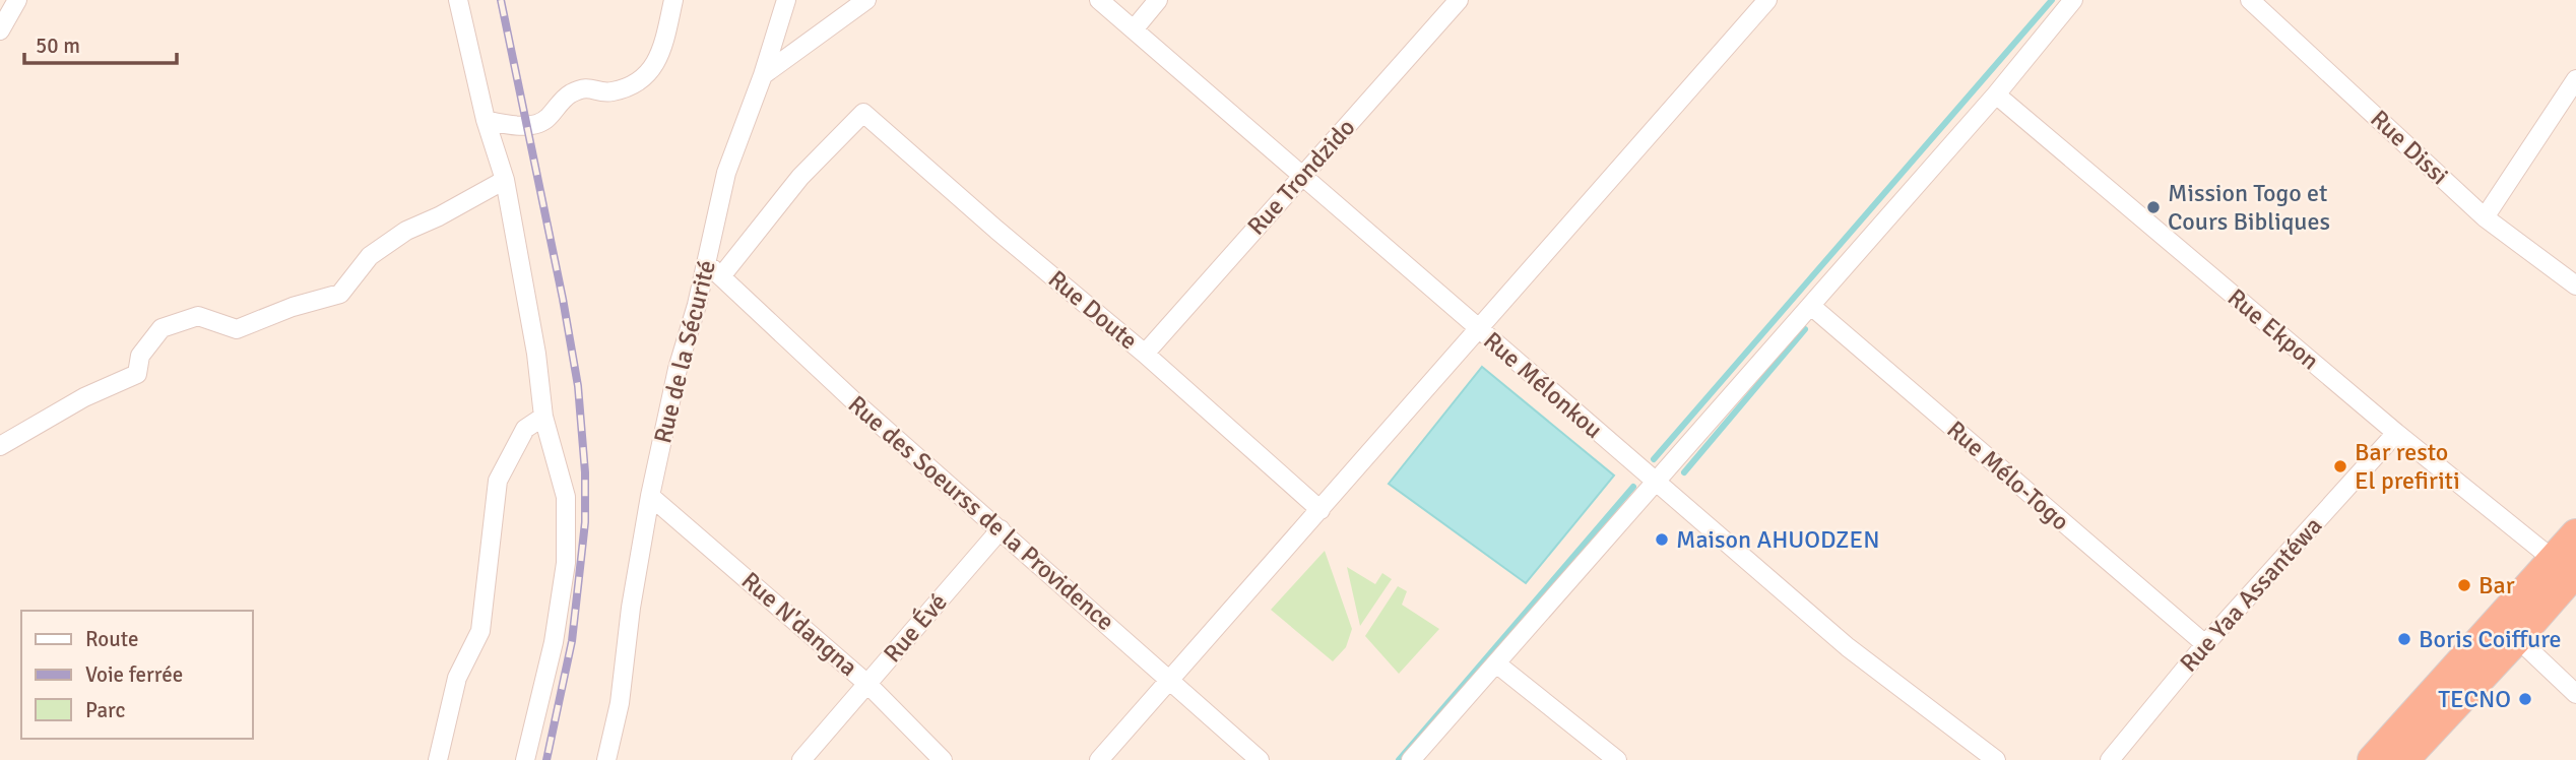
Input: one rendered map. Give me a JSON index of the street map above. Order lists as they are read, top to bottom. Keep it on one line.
{"streets":{"street":["Rue Dissi","Rue Trondzido","Rue Doute","Rue Ekpon","Rue de la Sécurité","Rue Mélonkou","Rue Mélo-Togo","Rue des Soeurss de la Providence","Rue Yaa Assantéwa","Rue N'dangna","Rue Évé"]},"crossings":[["Rue Trondzido","Rue Doute"],["Rue Trondzido","Rue Mélonkou"],["Rue Doute","Rue des Soeurss de la Providence"],["Rue Ekpon","Rue Yaa Assantéwa"],["Rue de la Sécurité","Rue des Soeurss de la Providence"],["Rue de la Sécurité","Rue N'dangna"],["Rue Mélo-Togo","Rue Yaa Assantéwa"],["Rue des Soeurss de la Providence","Rue Évé"],["Rue N'dangna","Rue Évé"]],"places":["Mission Togo et Cours Bibliques","Bar resto El prefiriti","Maison AHUODZEN","Bar","Boris Coiffure","TECNO"],"legend":["Route","Voie ferrée","Parc"],"scale_bar":"50 m"}
